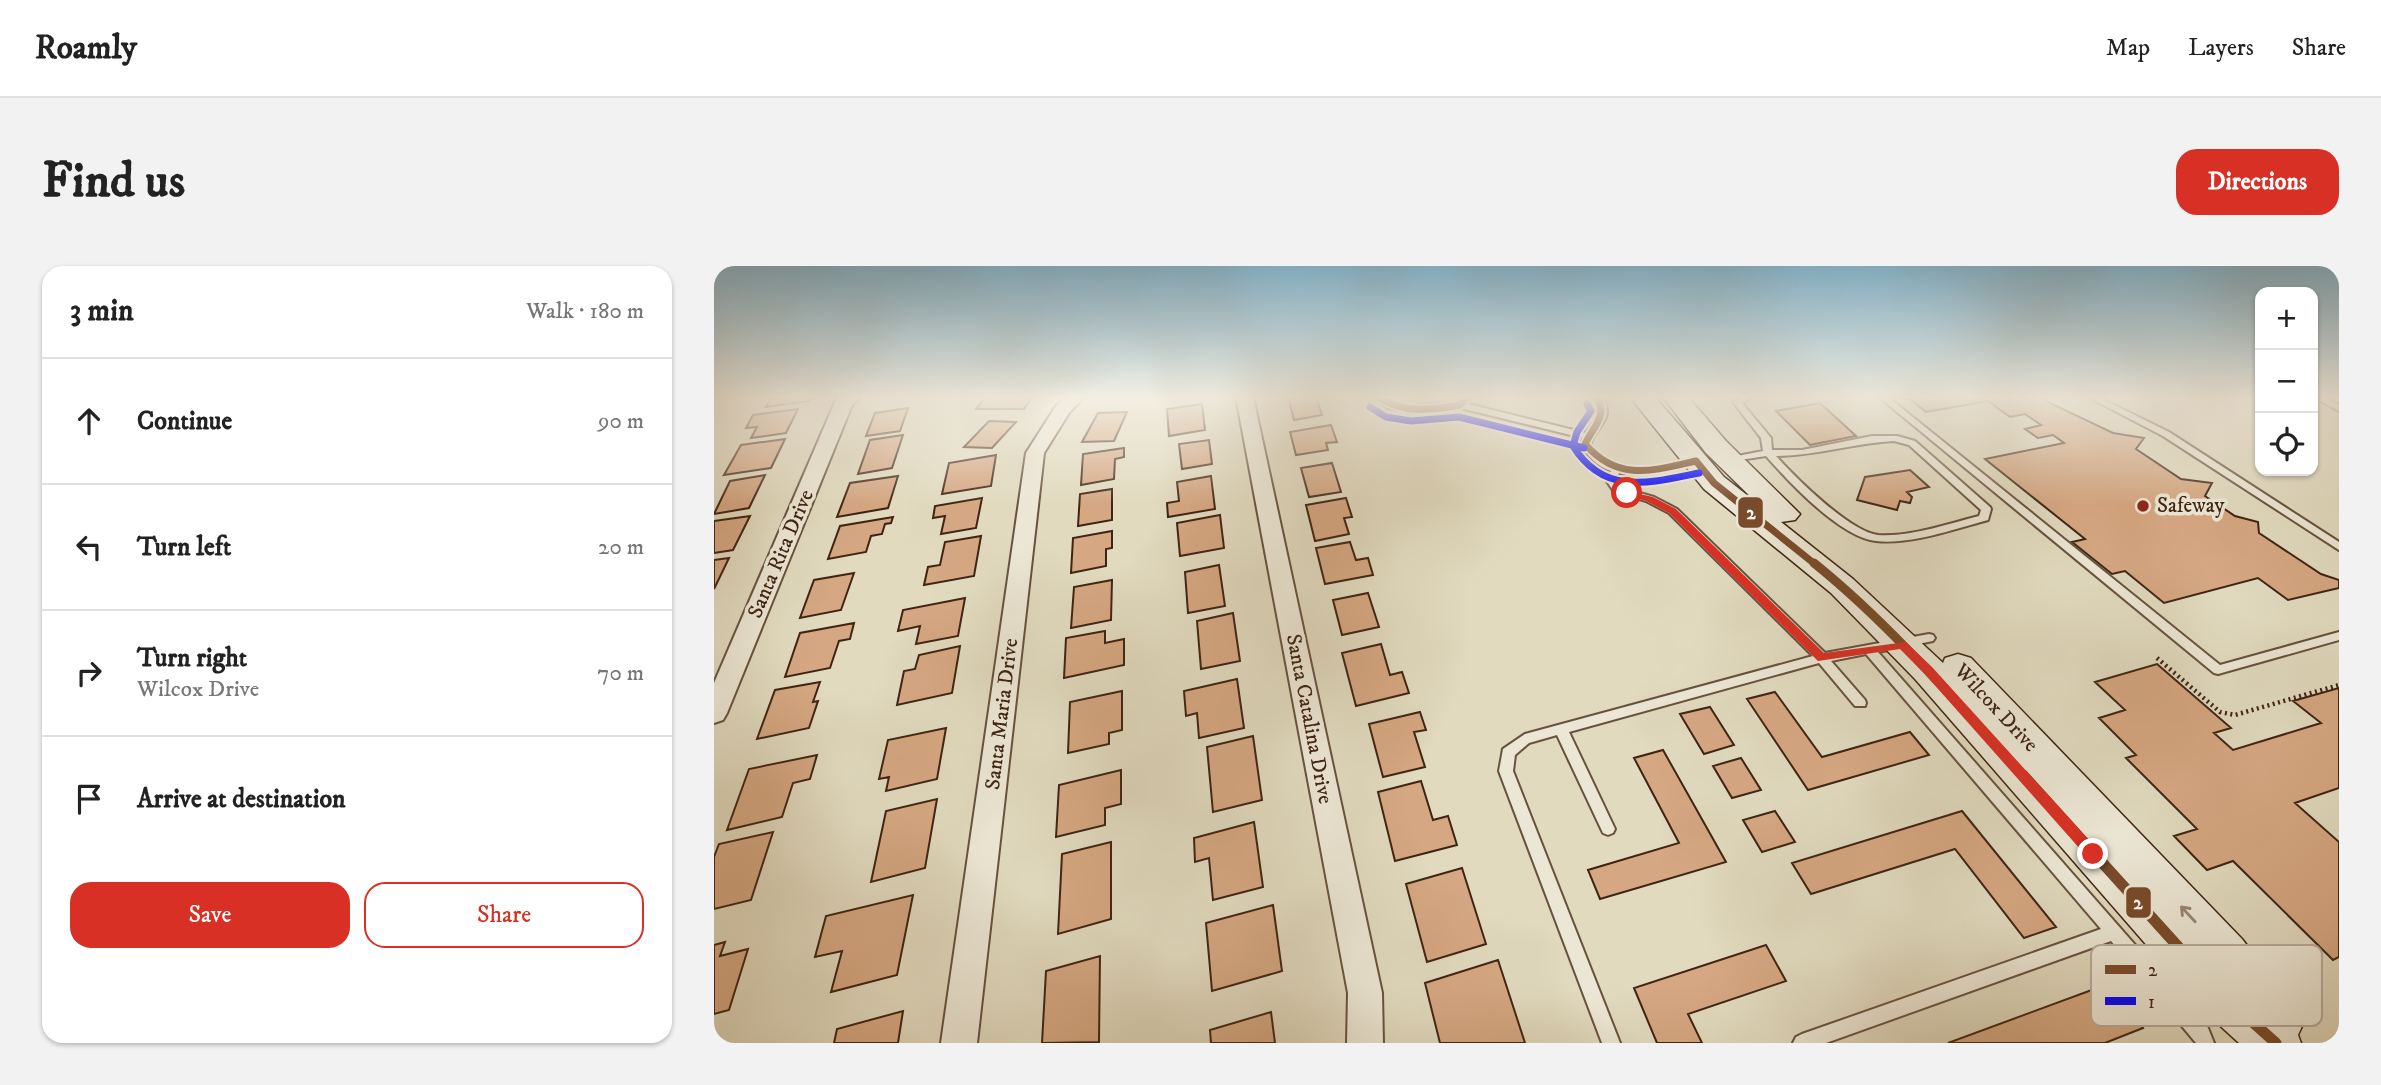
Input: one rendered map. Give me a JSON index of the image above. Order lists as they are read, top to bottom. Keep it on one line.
{"streets":{"street":["Santa Rita Drive","Wilcox Drive","Santa Maria Drive","Santa Catalina Drive"]},"places":["Safeway"],"lines":["transit line 2","transit line 1"],"legend":["2","1"],"page":{"header":"Roamly","nav":["Map","Layers","Share"],"buttons":["Directions",["Save","Share"]],"title":"Find us","heading":["3 min","Walk · 180 m"],"map_buttons":["+","−"],"list":[["Continue","90 m"],["Turn left","20 m"],["Turn right","Wilcox Drive","70 m"],"Arrive at destination"]}}
